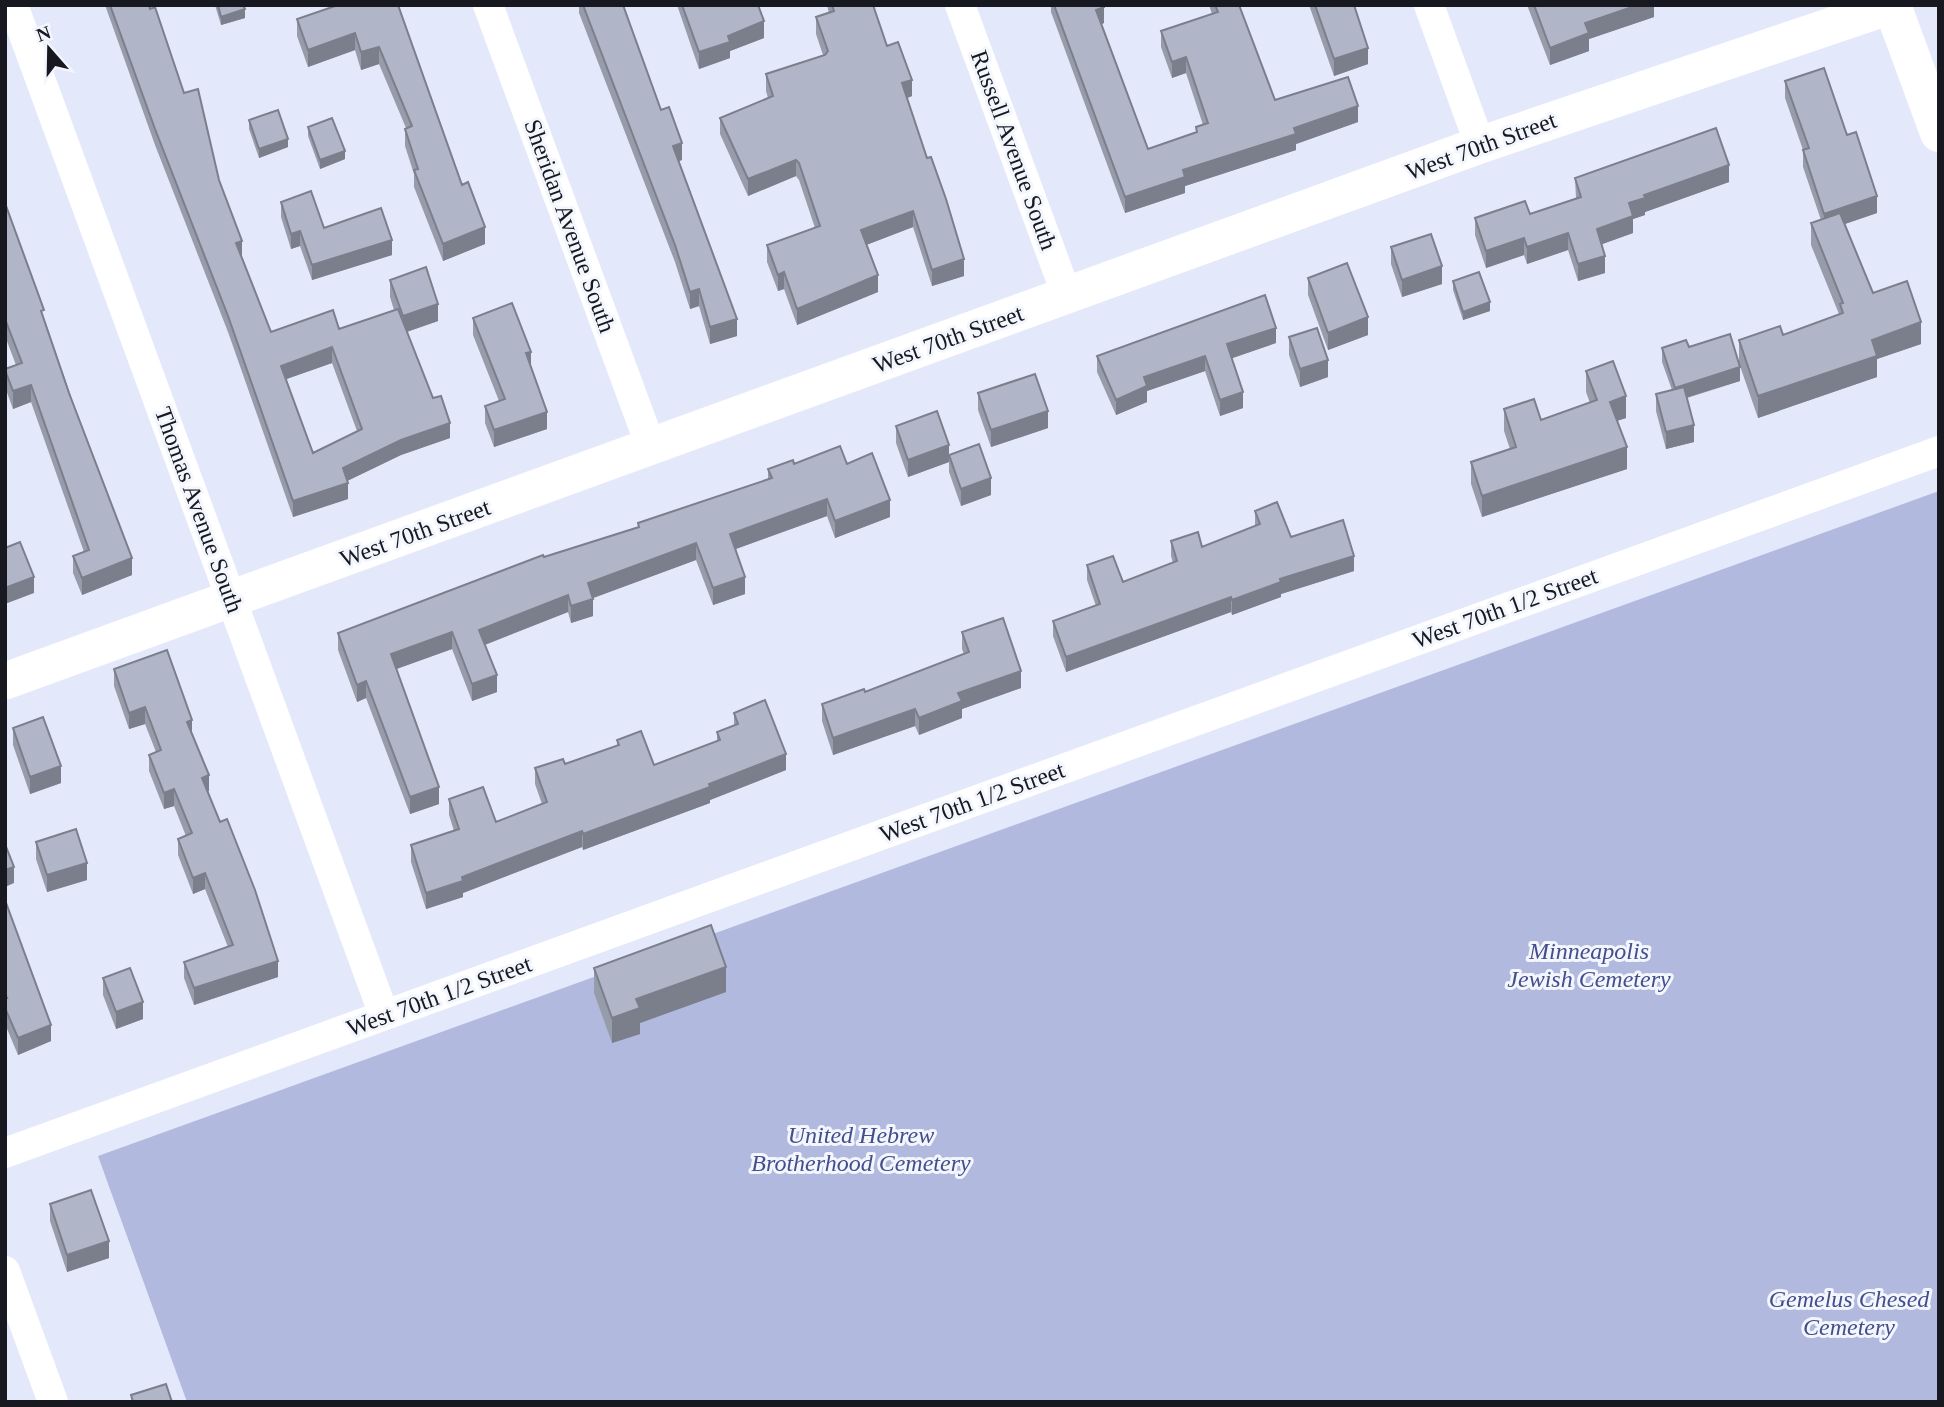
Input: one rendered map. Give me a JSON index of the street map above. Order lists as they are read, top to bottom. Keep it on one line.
{"streets":{"street":["West 70th Street","Russell Avenue South","Sheridan Avenue South","Thomas Avenue South","West 70th 1/2 Street"]},"crossings":[["West 70th Street","Russell Avenue South"],["West 70th Street","Sheridan Avenue South"],["West 70th Street","Thomas Avenue South"],["Thomas Avenue South","West 70th 1/2 Street"]],"parks":["Minneapolis Jewish Cemetery","United Hebrew Brotherhood Cemetery","Gemelus Chesed Cemetery"],"north":"top"}
